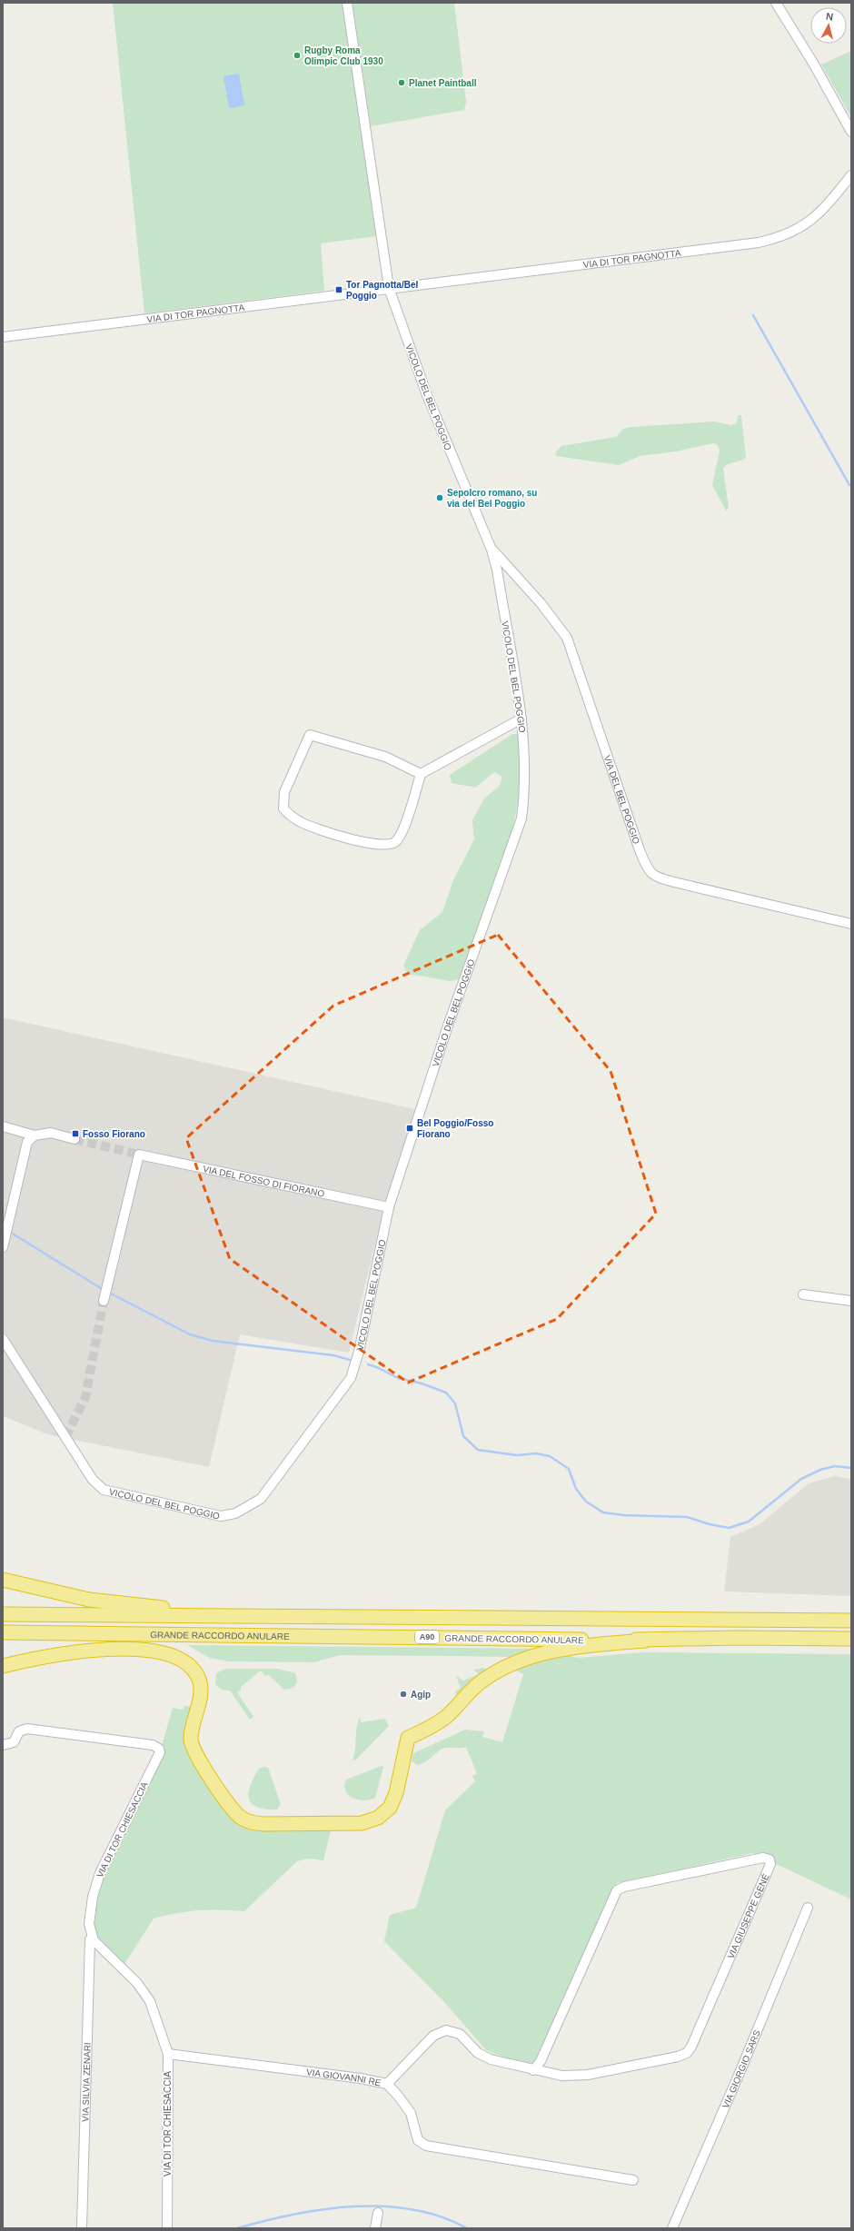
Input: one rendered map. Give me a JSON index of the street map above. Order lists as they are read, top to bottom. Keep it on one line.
{"streets":{"highway":["GRANDE RACCORDO ANULARE","A90"],"street":["VIA DI TOR PAGNOTTA","VICOLO DEL BEL POGGIO","VIA DEL BEL POGGIO","VIA DEL FOSSO DI FIORANO","VIA DI TOR CHIESACCIA","VIA GIUSEPPE GENÉ","VIA GIORGIO SARS","VIA GIOVANNI RE","VIA SILVIA ZENARI"]},"crossings":[["VIA DI TOR PAGNOTTA","VICOLO DEL BEL POGGIO"],["VICOLO DEL BEL POGGIO","VIA DEL BEL POGGIO"],["VICOLO DEL BEL POGGIO","VIA DEL FOSSO DI FIORANO"],["VIA DI TOR CHIESACCIA","VIA GIOVANNI RE"],["VIA DI TOR CHIESACCIA","VIA SILVIA ZENARI"],["VIA GIUSEPPE GENÉ","VIA GIOVANNI RE"]],"places":{"other":["Rugby Roma Olimpic Club 1930","Planet Paintball","Sepolcro romano, su via del Bel Poggio","Agip"],"transit":["Tor Pagnotta/Bel Poggio","Bel Poggio/Fosso Fiorano","Fosso Fiorano"]},"north":"top"}
